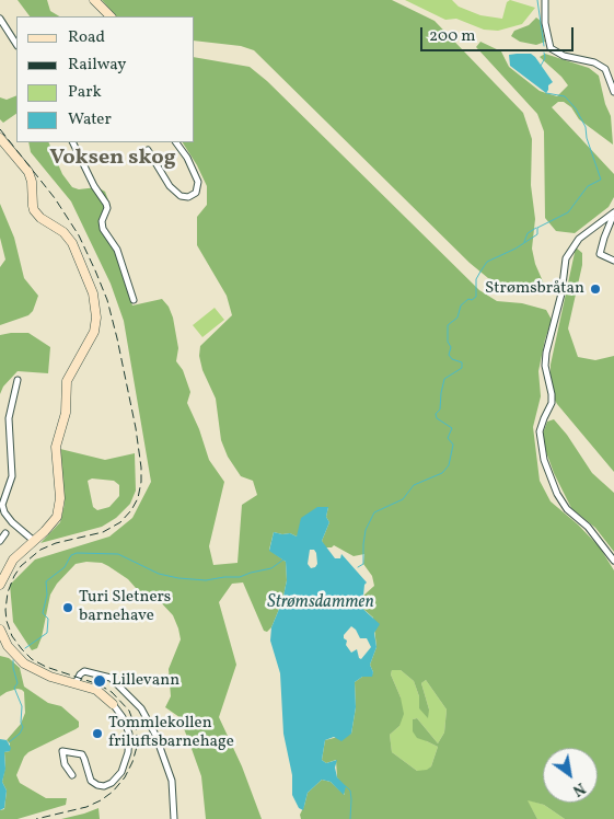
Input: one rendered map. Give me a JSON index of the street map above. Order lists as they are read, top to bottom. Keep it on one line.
{"districts":["Voksen skog"],"water":["Strømsdammen"],"places":["Strømsbråtan","Turi Sletners barnehave","Lillevann","Tommlekollen friluftsbarnehage"],"legend":["Road","Railway","Park","Water"],"scale_bar":"200 m","north":"bottom right"}
